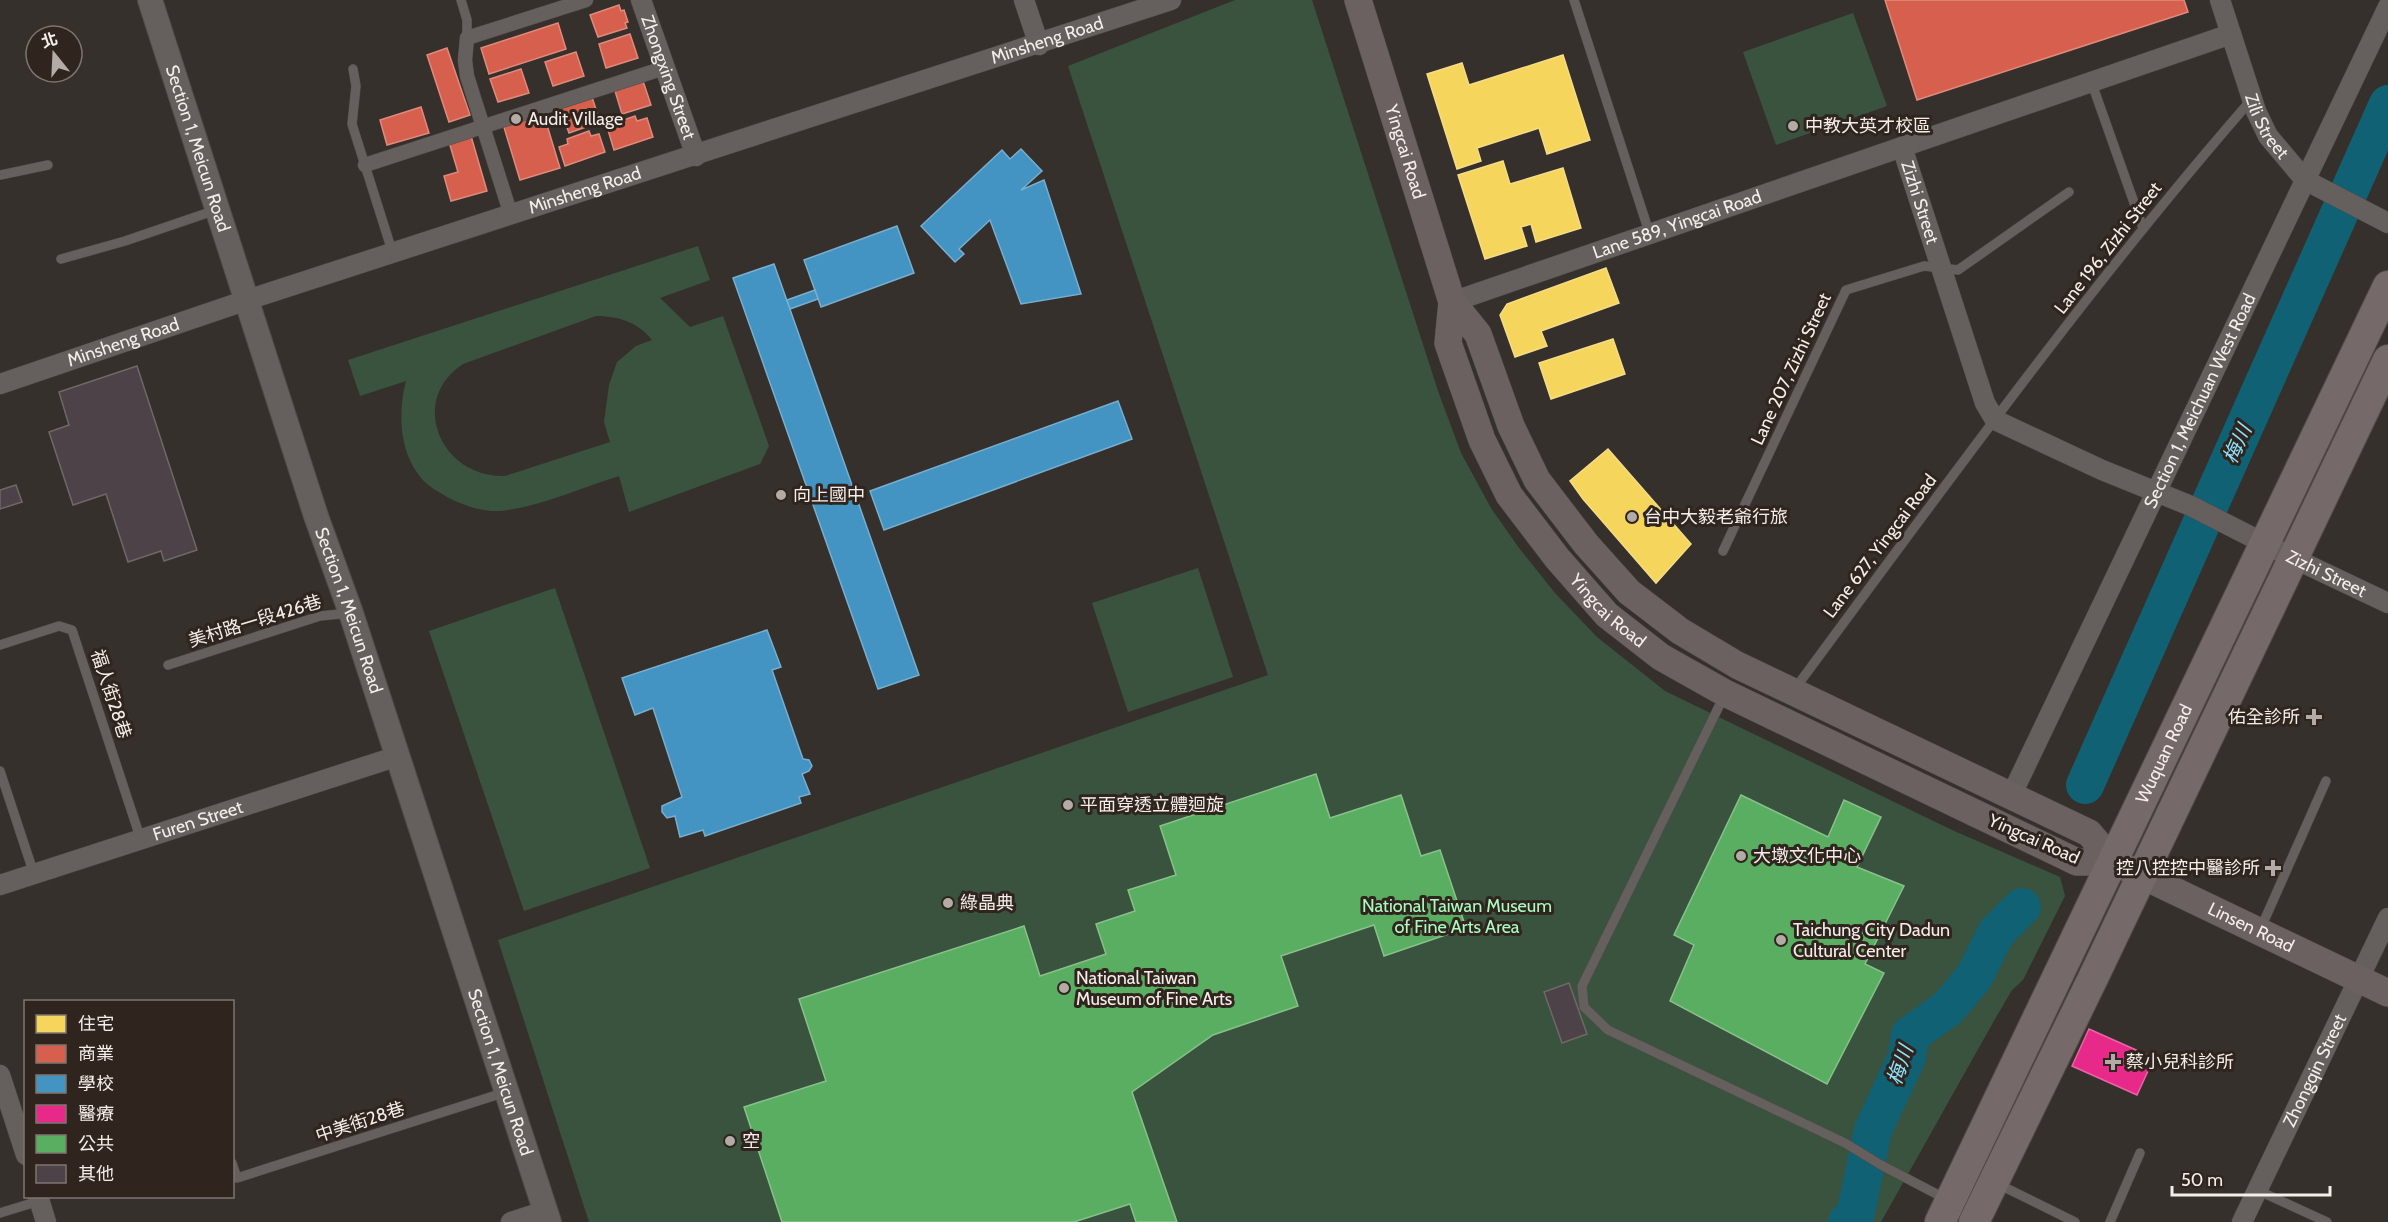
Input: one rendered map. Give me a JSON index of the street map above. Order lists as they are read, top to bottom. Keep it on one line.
{"streets":{"main road":["Yingcai Road","Wuquan Road","Linsen Road"],"street":["Minsheng Road","Zhongxing Street","Zili Street","Section 1, Meicun Road","Zizhi Street","Lane 589, Yingcai Road","Section 1, Meichuan West Road","Furen Street","Zhongqin Street"],"lane":["Lane 196, Zizhi Street","Lane 207, Zizhi Street","Lane 627, Yingcai Road","美村路一段426巷","福人街28巷","中美街28巷"]},"crossings":[["Minsheng Road","Zhongxing Street"],["Minsheng Road","Section 1, Meicun Road"],["Zili Street","Zizhi Street"],["Zili Street","Lane 196, Zizhi Street"],["Zili Street","Section 1, Meichuan West Road"],["Section 1, Meicun Road","美村路一段426巷"],["Section 1, Meicun Road","Furen Street"],["Section 1, Meicun Road","中美街28巷"],["Yingcai Road","Lane 589, Yingcai Road"],["Yingcai Road","Section 1, Meichuan West Road"],["Yingcai Road","Lane 627, Yingcai Road"],["Yingcai Road","Wuquan Road"],["Yingcai Road","Linsen Road"],["Zizhi Street","Lane 589, Yingcai Road"],["Zizhi Street","Lane 196, Zizhi Street"],["Zizhi Street","Lane 207, Zizhi Street"],["Zizhi Street","Section 1, Meichuan West Road"],["Zizhi Street","Lane 627, Yingcai Road"],["Zizhi Street","Wuquan Road"],["Lane 196, Zizhi Street","Lane 627, Yingcai Road"],["福人街28巷","Furen Street"],["Wuquan Road","Linsen Road"],["Linsen Road","Zhongqin Street"]],"water":["梅川"],"parks":["National Taiwan Museum of Fine Arts Area"],"places":{"other":["Audit Village","中教大英才校區","向上國中","台中大毅老爺行旅","平面穿透立體迴旋","大墩文化中心","綠晶典","Taichung City Dadun Cultural Center","National Taiwan Museum of Fine Arts","空"],"health":["佑全診所","控八控控中醫診所","蔡小兒科診所"]},"legend":["住宅","商業","學校","醫療","公共","其他"],"scale_bar":"50 m","north":"top"}
